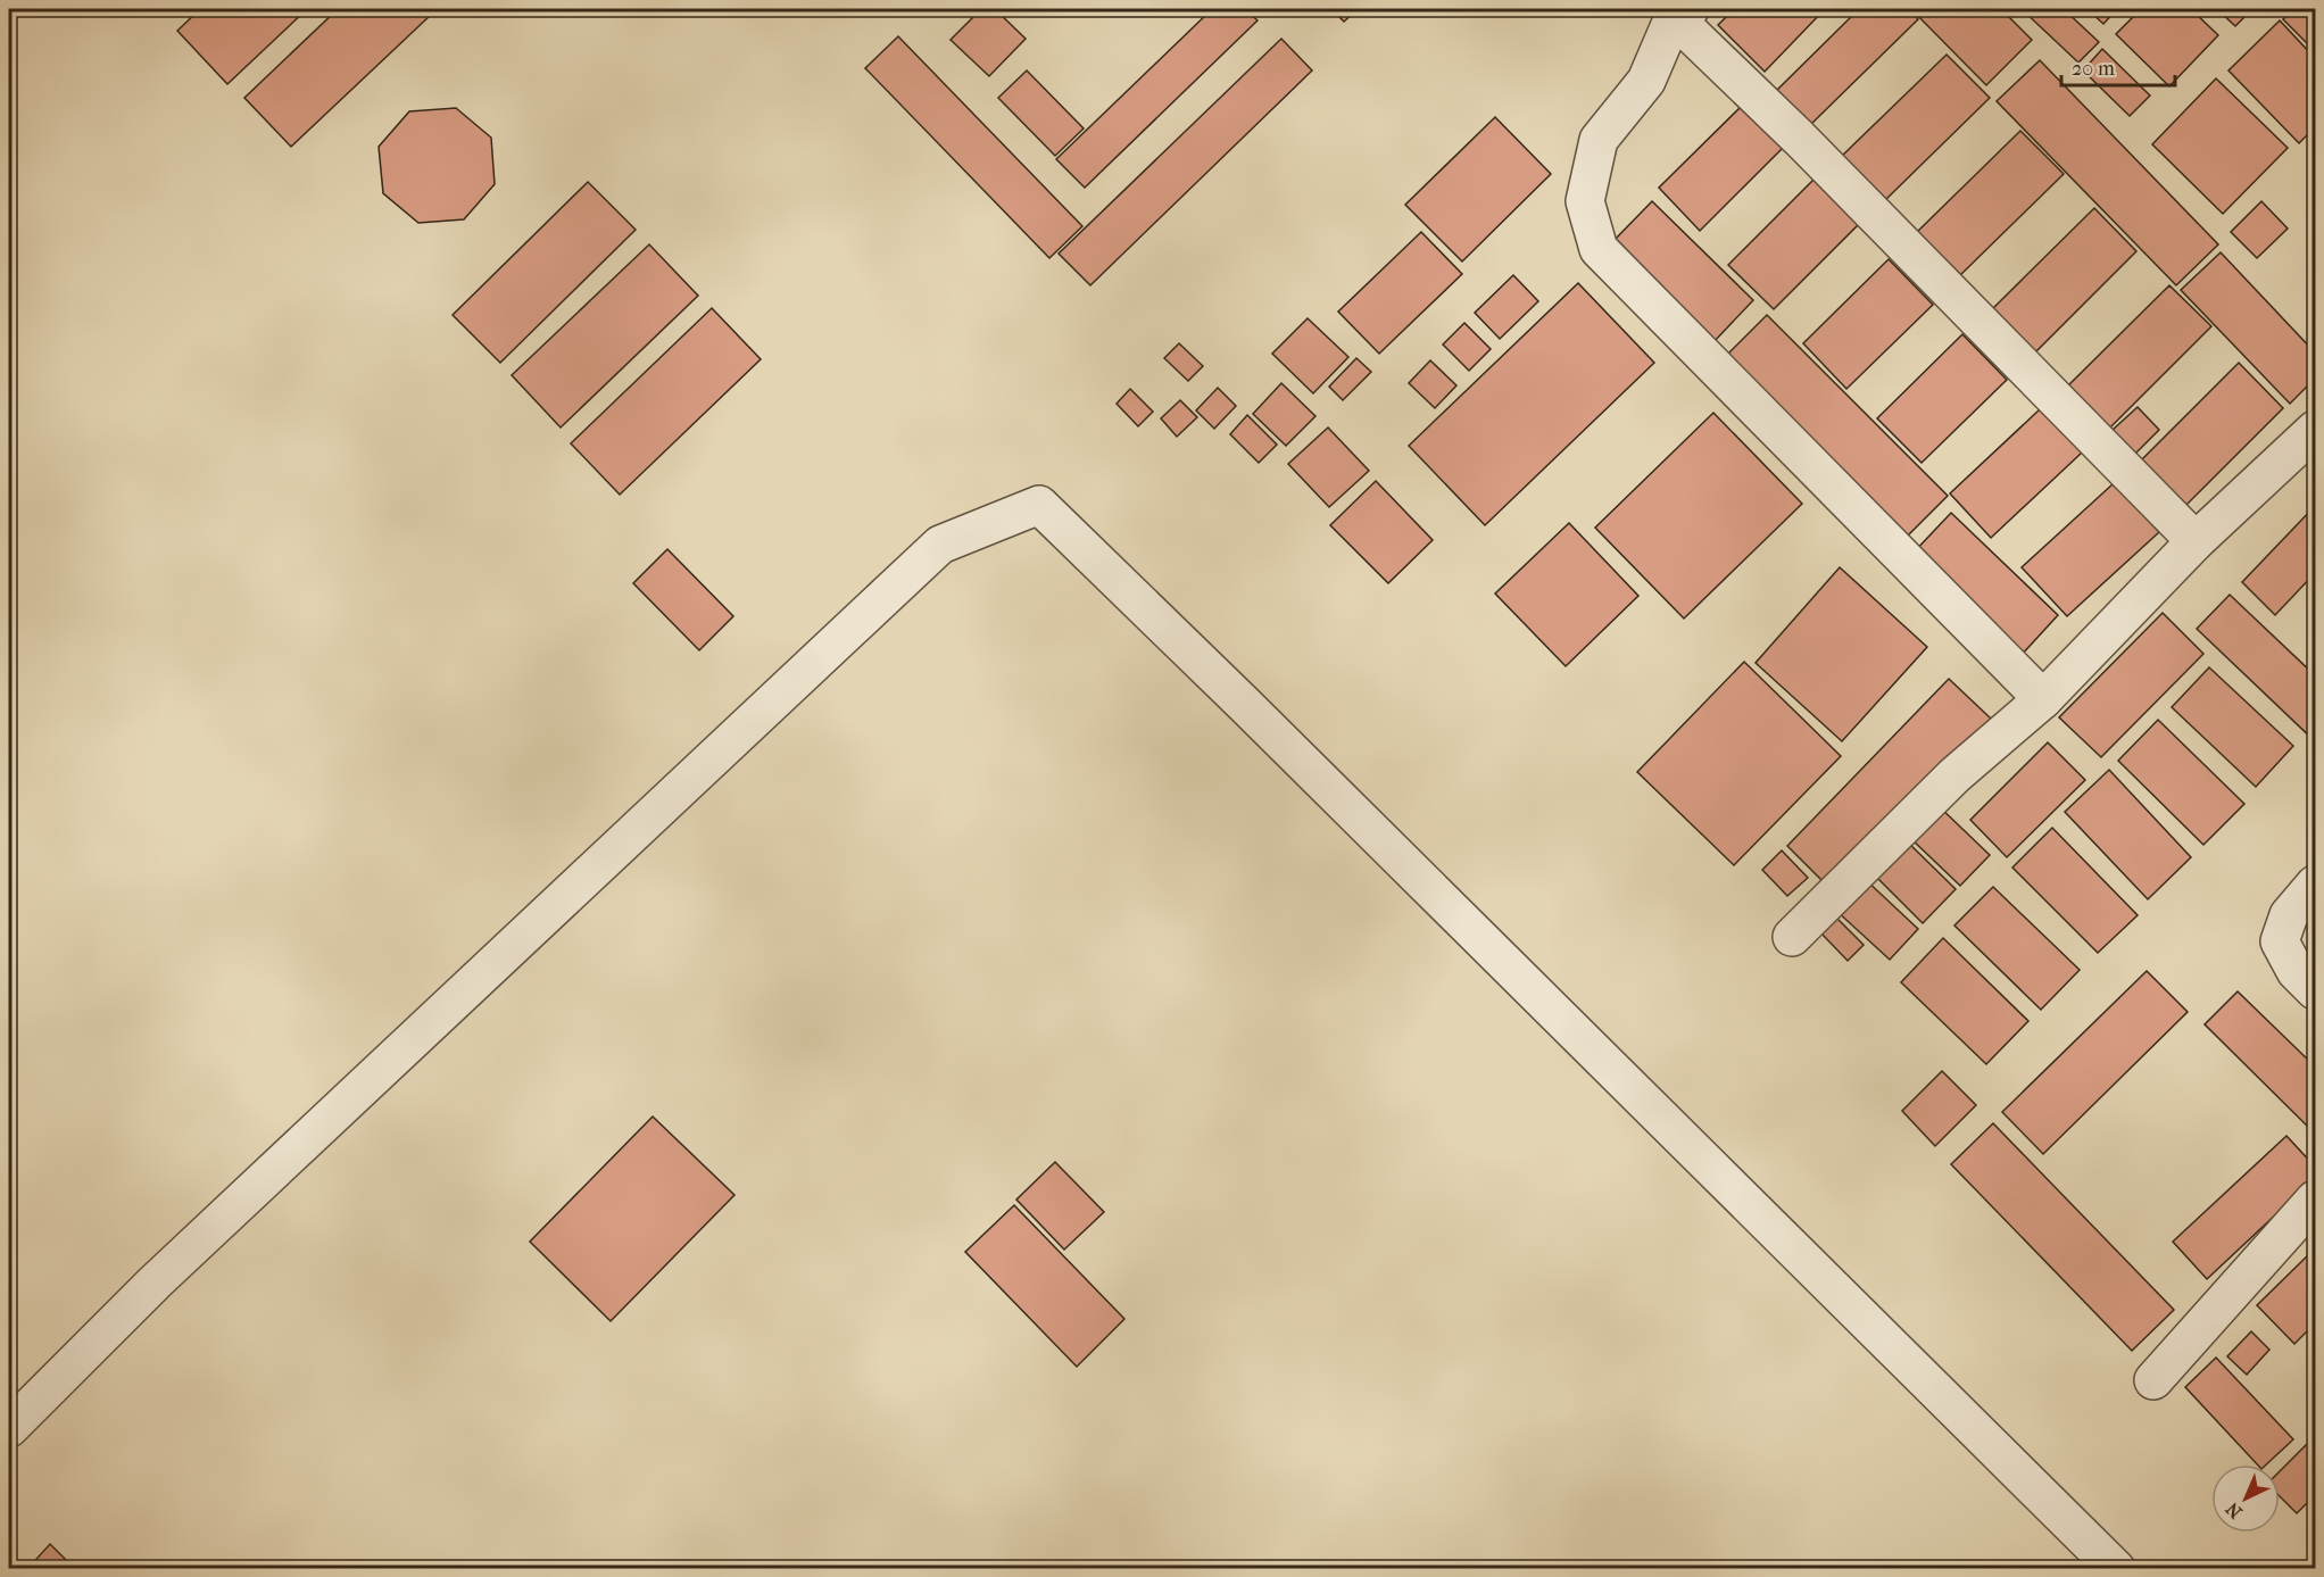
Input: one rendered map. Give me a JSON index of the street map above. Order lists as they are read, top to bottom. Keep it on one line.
{"scale_bar":"20 m","north":"bottom left"}
